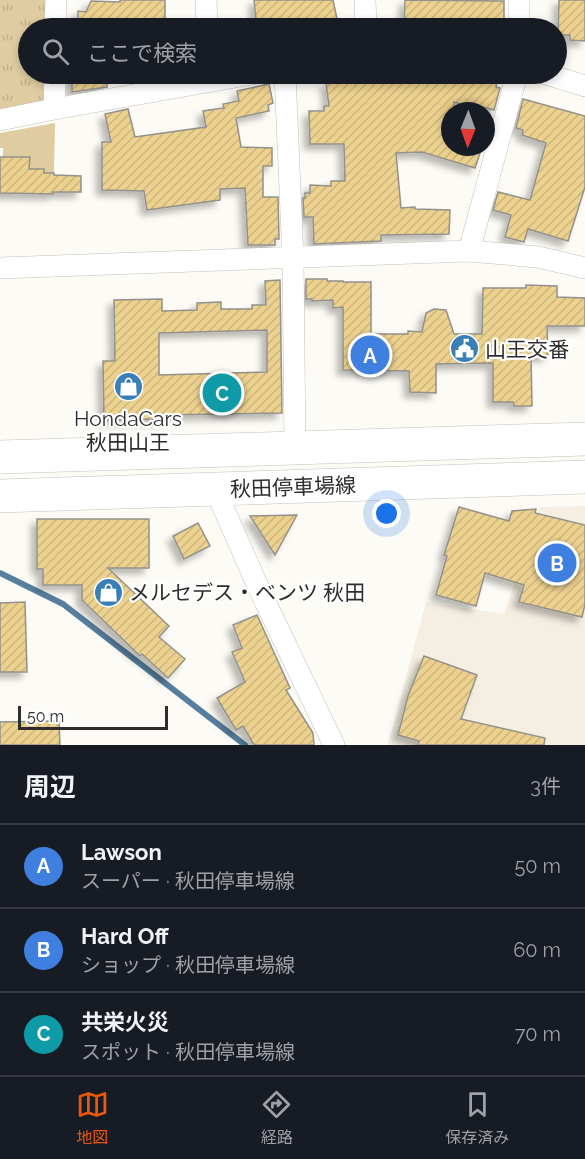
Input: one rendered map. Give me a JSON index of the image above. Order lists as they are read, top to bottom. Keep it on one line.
{"streets":{"main road":["秋田停車場線"]},"places":{"public building":["山王交番"],"shop":["HondaCars 秋田山王","メルセデス・ベンツ 秋田"]},"scale_bar":"50 m","north":"bottom","page":{"search":"ここで検索","pins":["A","C","B"],"scale":"50 m","heading":["周辺","3件"],"list":[{"mark":"A","name":"Lawson","note":"スーパー · 秋田停車場線","value":"50 m"},{"mark":"B","name":"Hard Off","note":"ショップ · 秋田停車場線","value":"60 m"},{"mark":"C","name":"共栄火災","note":"スポット · 秋田停車場線","value":"70 m"}],"nav":["地図","経路","保存済み"]}}
